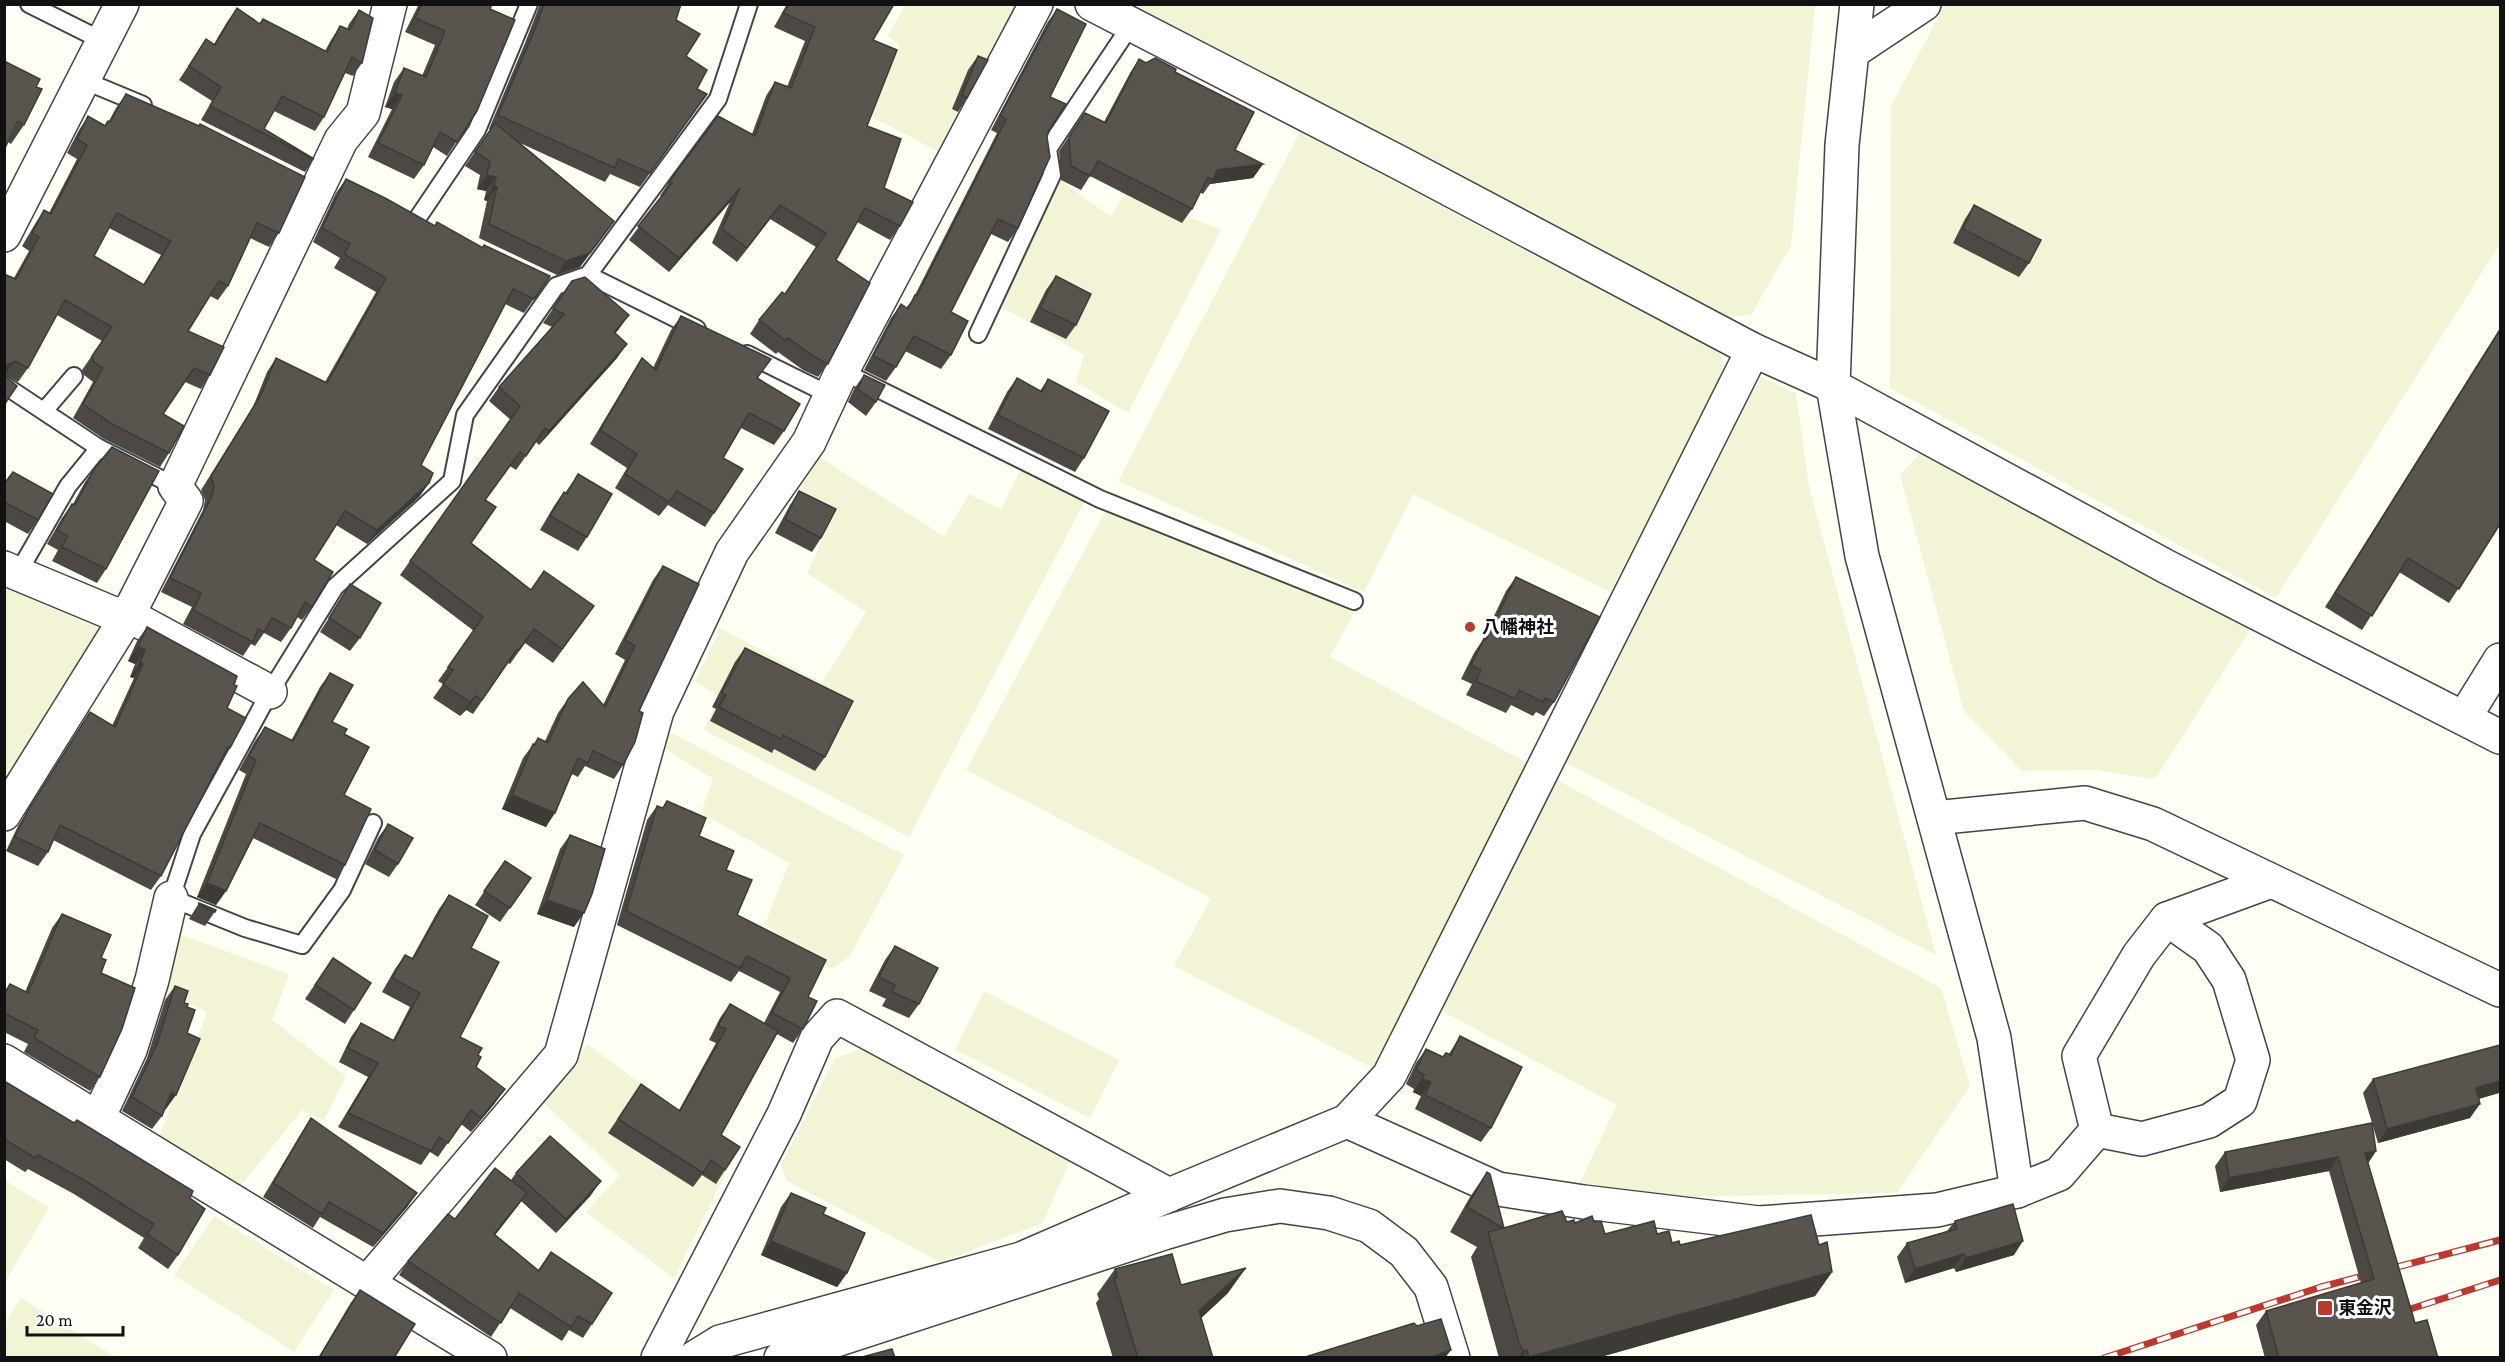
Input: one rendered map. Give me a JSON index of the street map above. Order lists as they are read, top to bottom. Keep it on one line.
{"places":{"other":["八幡神社"],"transit":["東金沢"]},"scale_bar":"20 m"}
